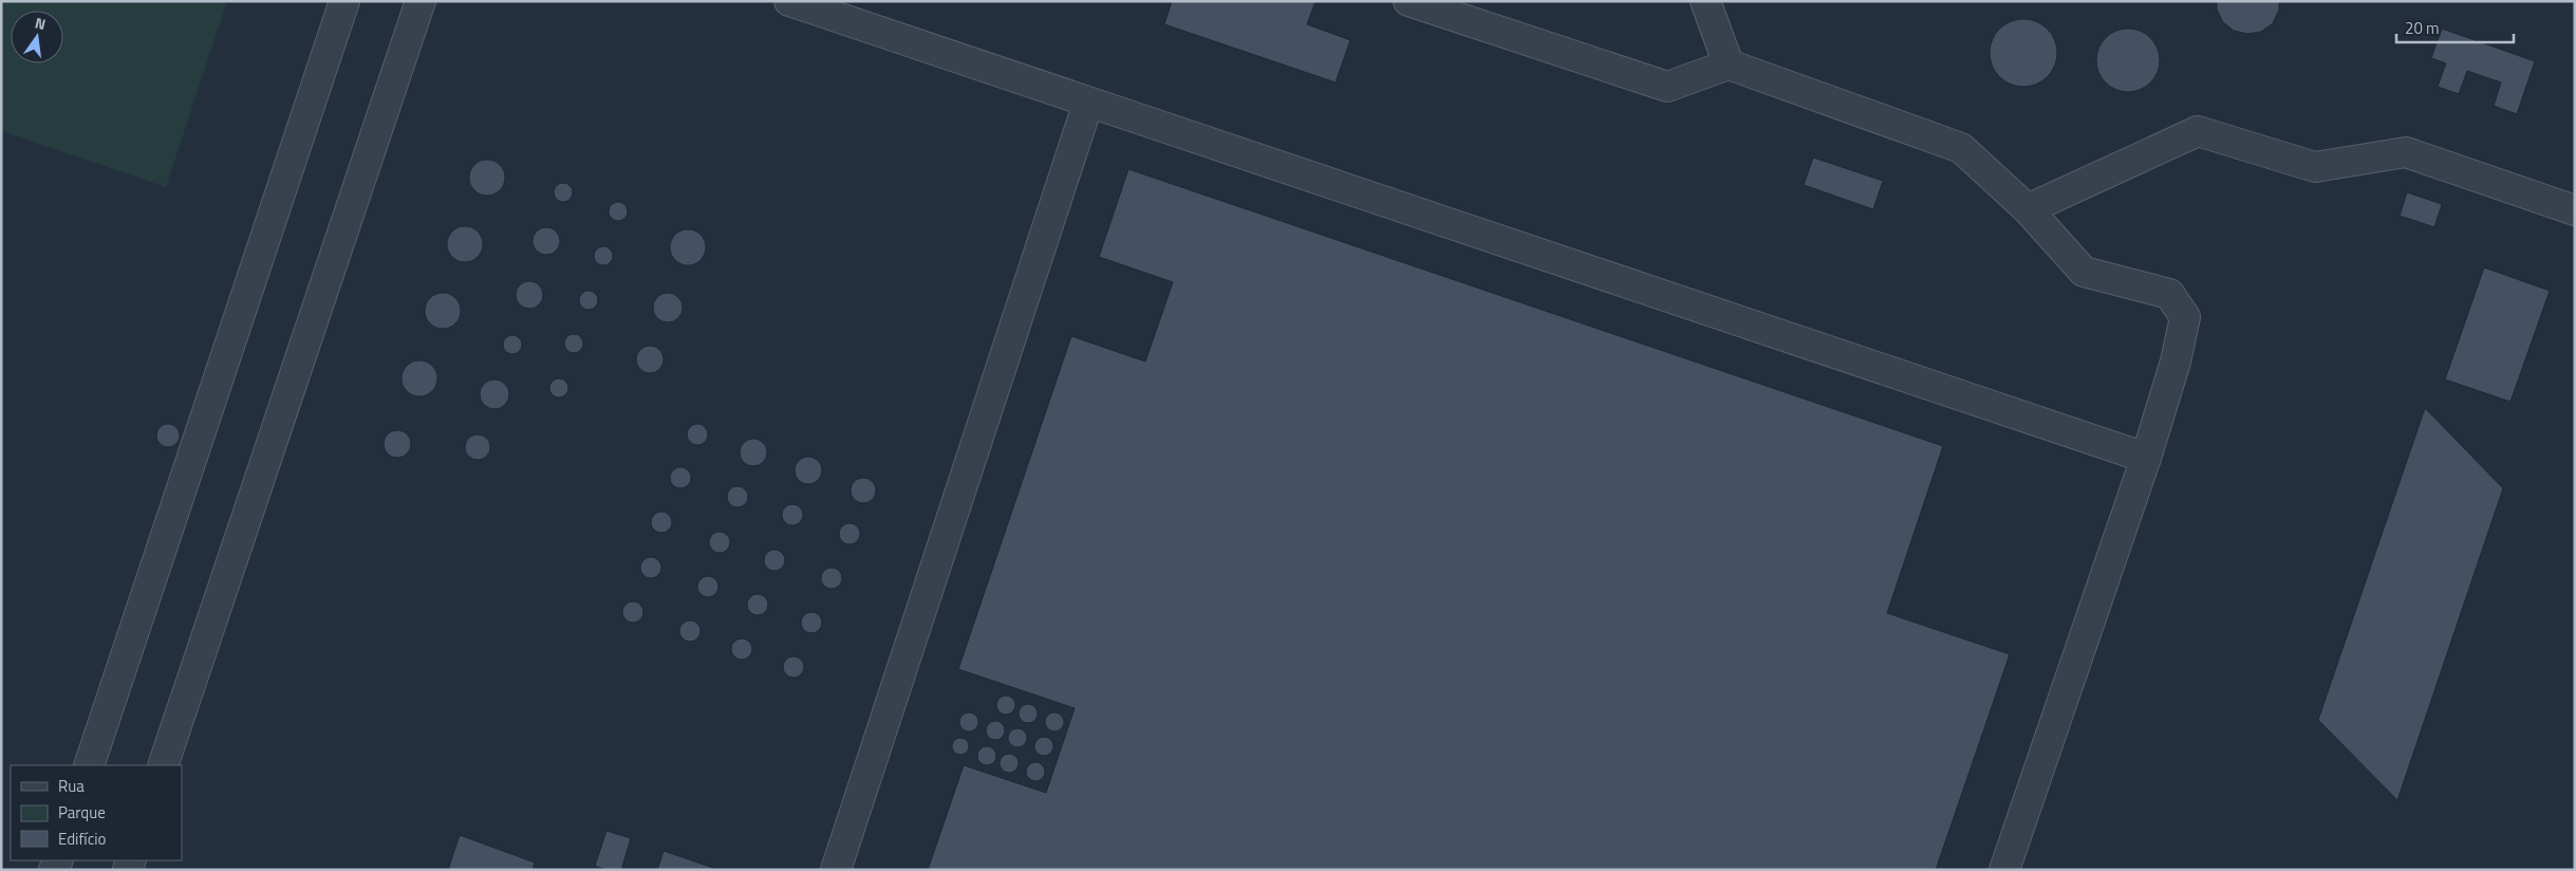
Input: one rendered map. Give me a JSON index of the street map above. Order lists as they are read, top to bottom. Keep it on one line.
{"legend":["Rua","Parque","Edifício"],"scale_bar":"20 m","north":"top"}
